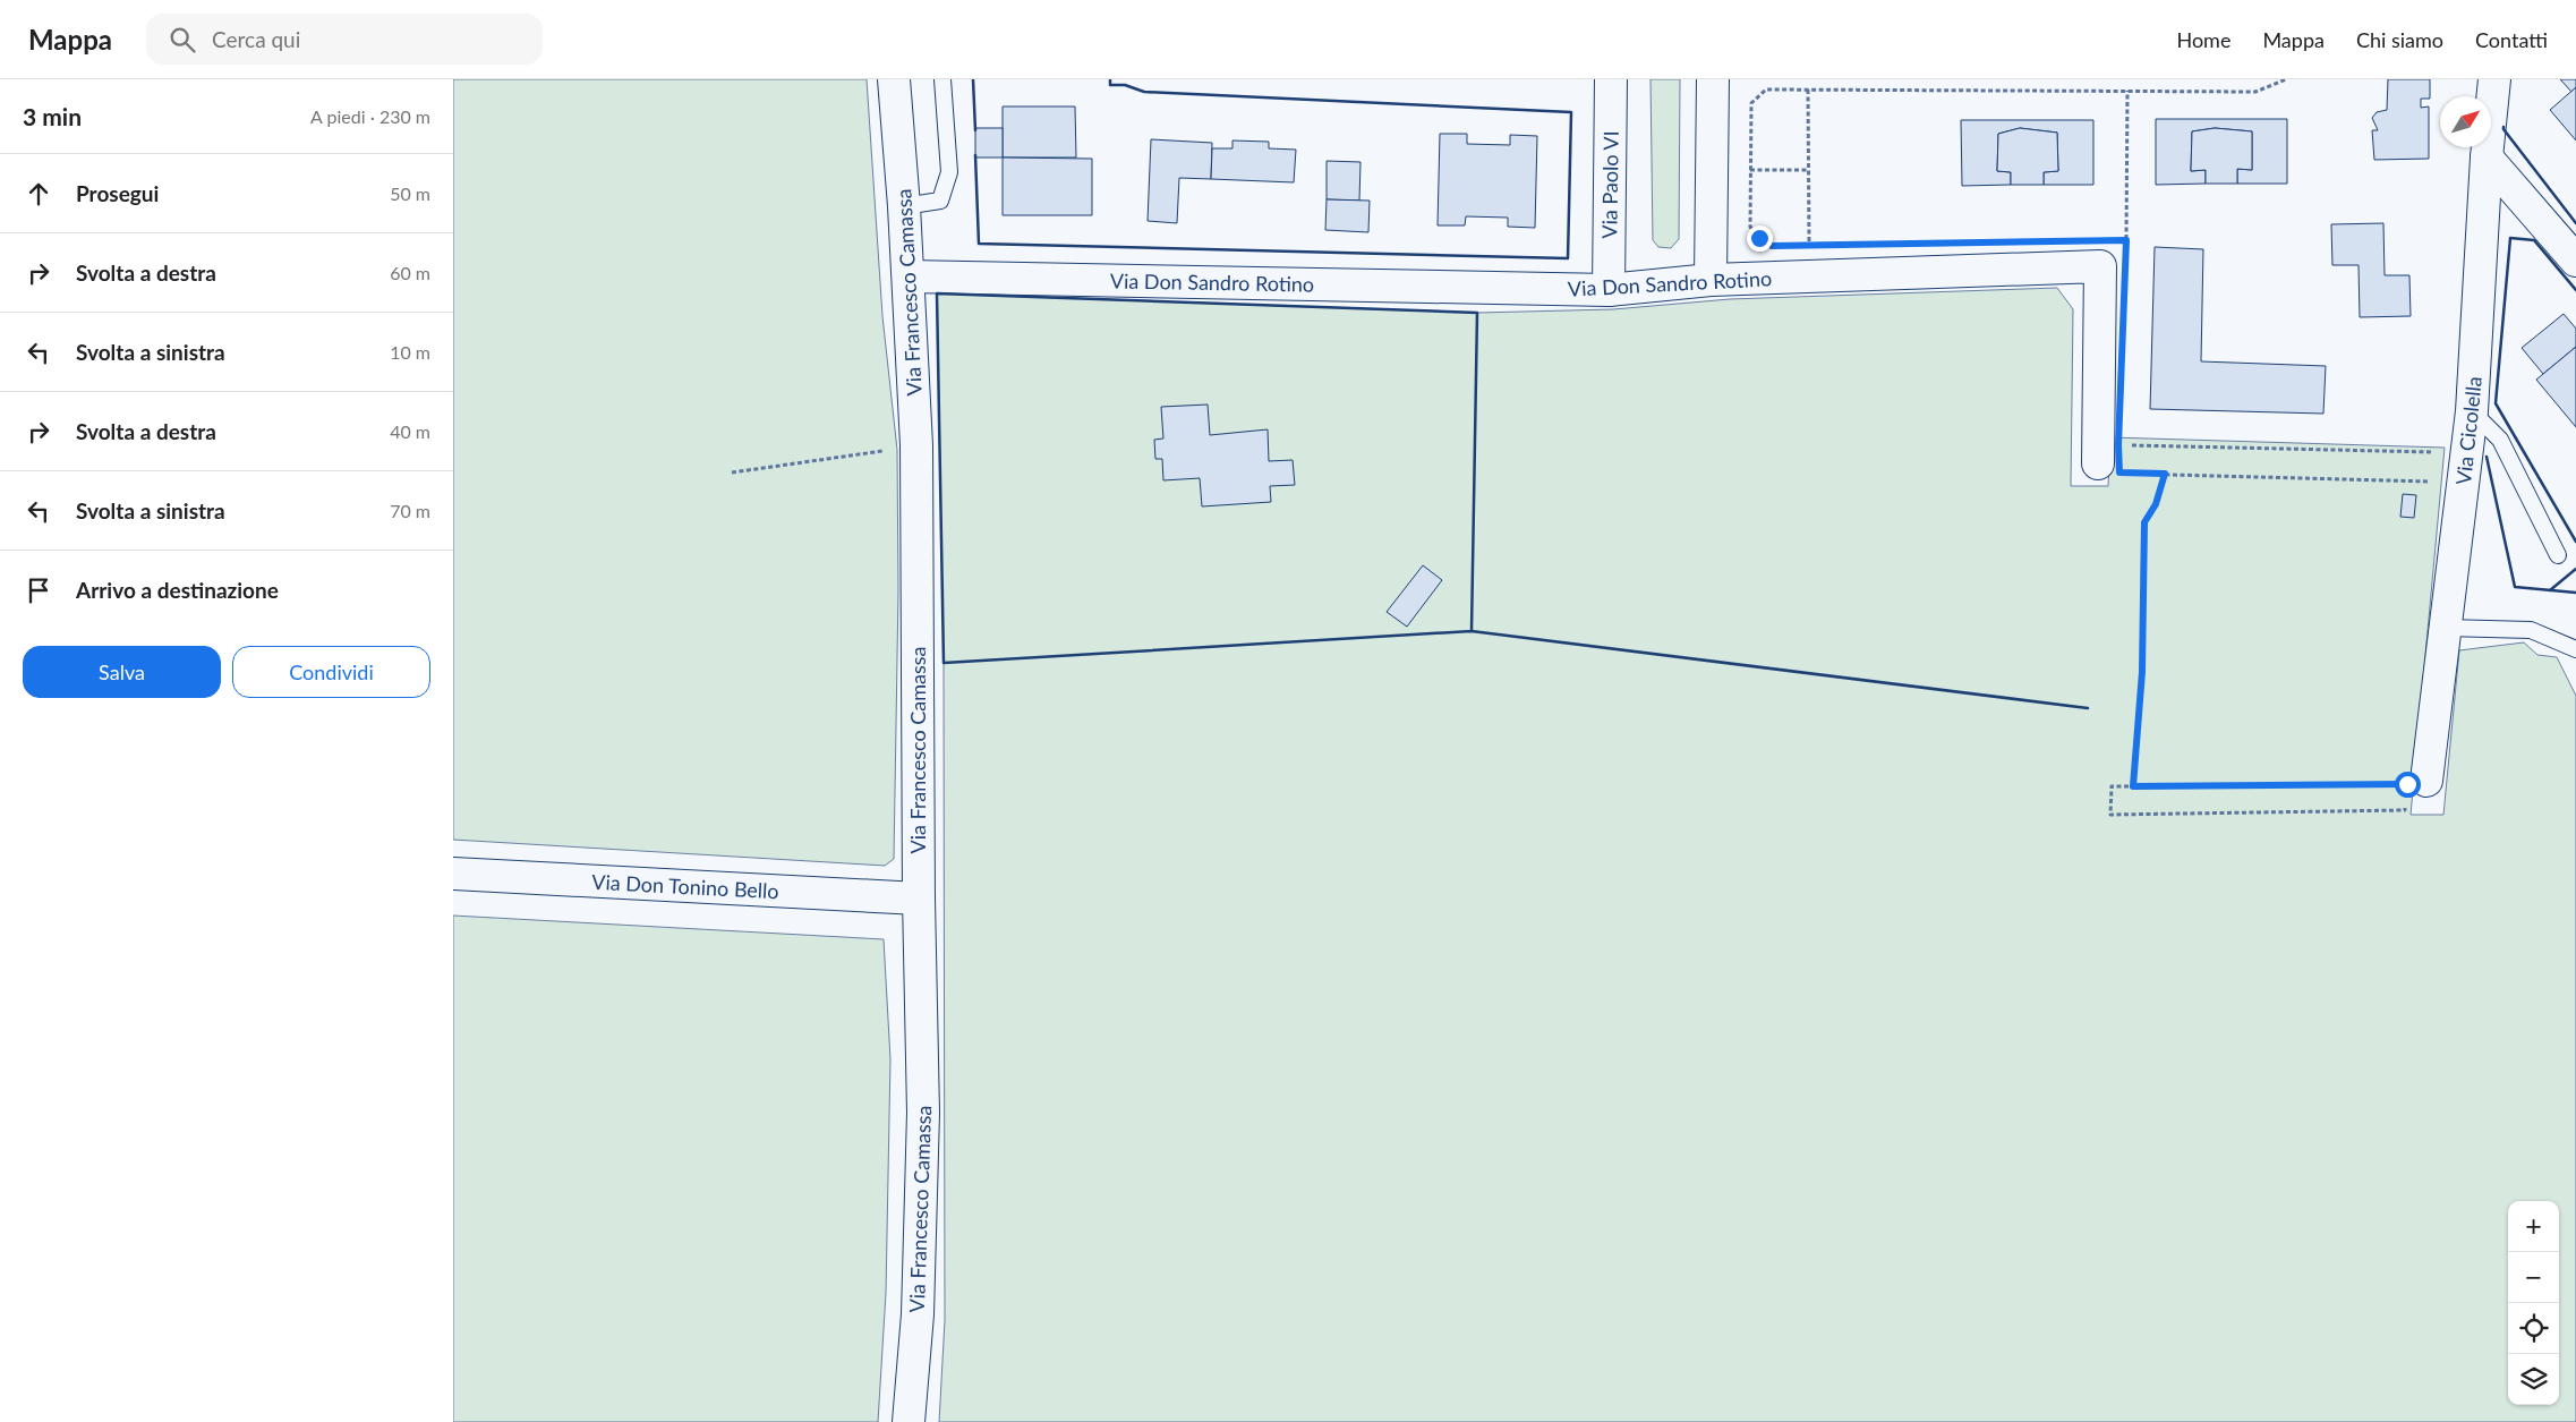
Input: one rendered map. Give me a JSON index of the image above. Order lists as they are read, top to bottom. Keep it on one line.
{"streets":{"street":["Via Paolo VI","Via Don Sandro Rotino","Via Francesco Camassa","Via Cicolella","Via Don Tonino Bello"]},"crossings":[["Via Paolo VI","Via Don Sandro Rotino"],["Via Don Sandro Rotino","Via Francesco Camassa"],["Via Francesco Camassa","Via Don Tonino Bello"]],"north":"top right","page":{"header":"Mappa","search":"Cerca qui","nav":["Home","Mappa","Chi siamo","Contatti"],"heading":["3 min","A piedi · 230 m"],"list":[["Prosegui","50 m"],["Svolta a destra","60 m"],["Svolta a sinistra","10 m"],["Svolta a destra","40 m"],["Svolta a sinistra","70 m"],"Arrivo a destinazione"],"buttons":["Salva","Condividi"],"map_buttons":["+","−"]}}
